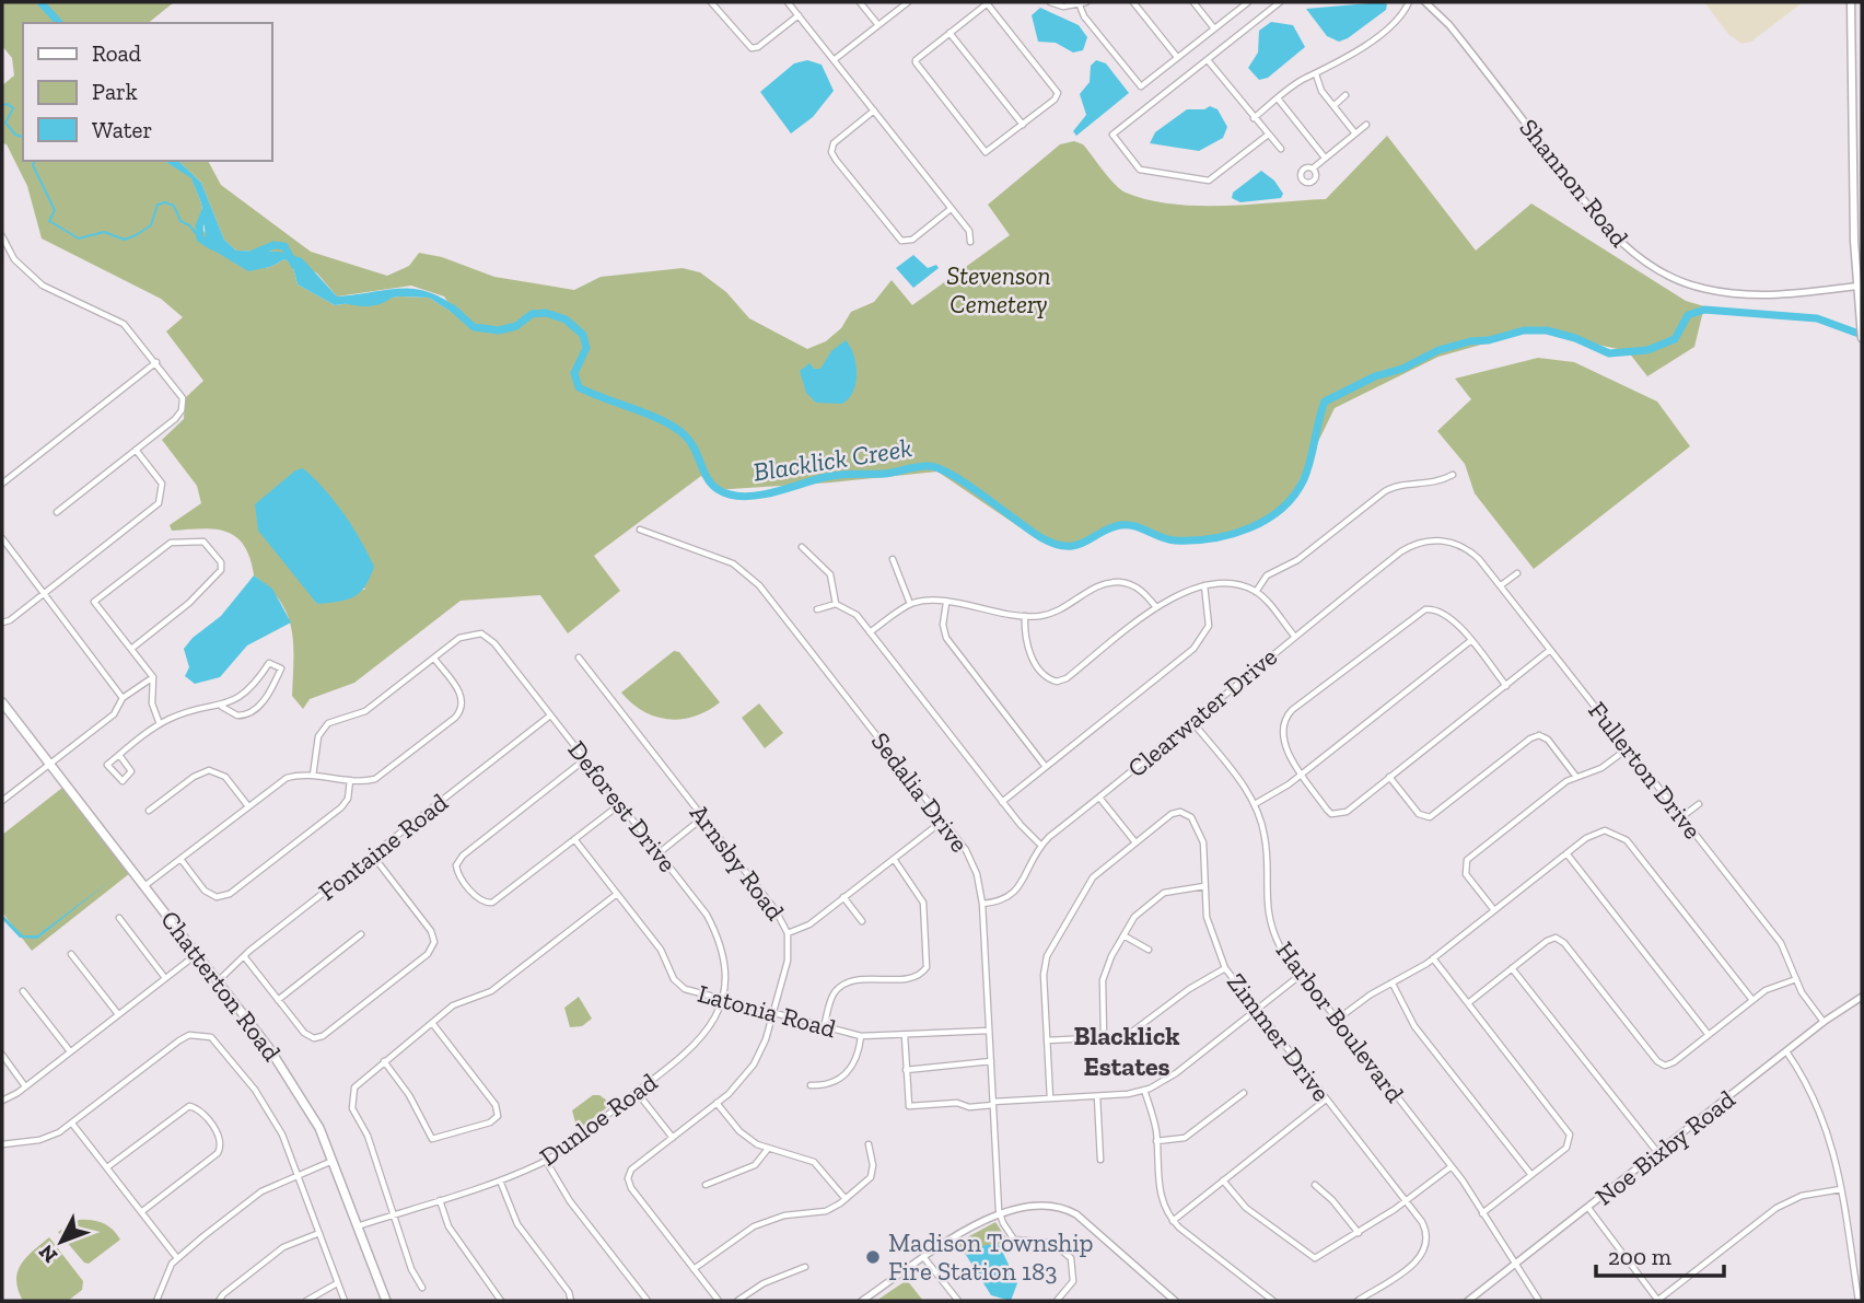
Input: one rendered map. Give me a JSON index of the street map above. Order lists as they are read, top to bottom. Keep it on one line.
{"streets":{"main road":["Chatterton Road"],"street":["Shannon Road","Clearwater Drive","Fullerton Drive","Sedalia Drive","Deforest Drive","Fontaine Road","Arnsby Road","Latonia Road","Harbor Boulevard","Zimmer Drive","Dunloe Road","Noe Bixby Road"]},"crossings":[["Clearwater Drive","Fullerton Drive"],["Clearwater Drive","Sedalia Drive"],["Clearwater Drive","Harbor Boulevard"],["Fullerton Drive","Noe Bixby Road"],["Sedalia Drive","Latonia Road"],["Deforest Drive","Fontaine Road"],["Deforest Drive","Latonia Road"],["Deforest Drive","Dunloe Road"],["Fontaine Road","Chatterton Road"],["Arnsby Road","Latonia Road"],["Chatterton Road","Dunloe Road"],["Latonia Road","Dunloe Road"],["Harbor Boulevard","Noe Bixby Road"]],"districts":["Blacklick Estates"],"water":["Blacklick Creek"],"parks":["Stevenson Cemetery"],"places":["Madison Township Fire Station 183"],"legend":["Road","Park","Water"],"scale_bar":"200 m","north":"bottom left"}
